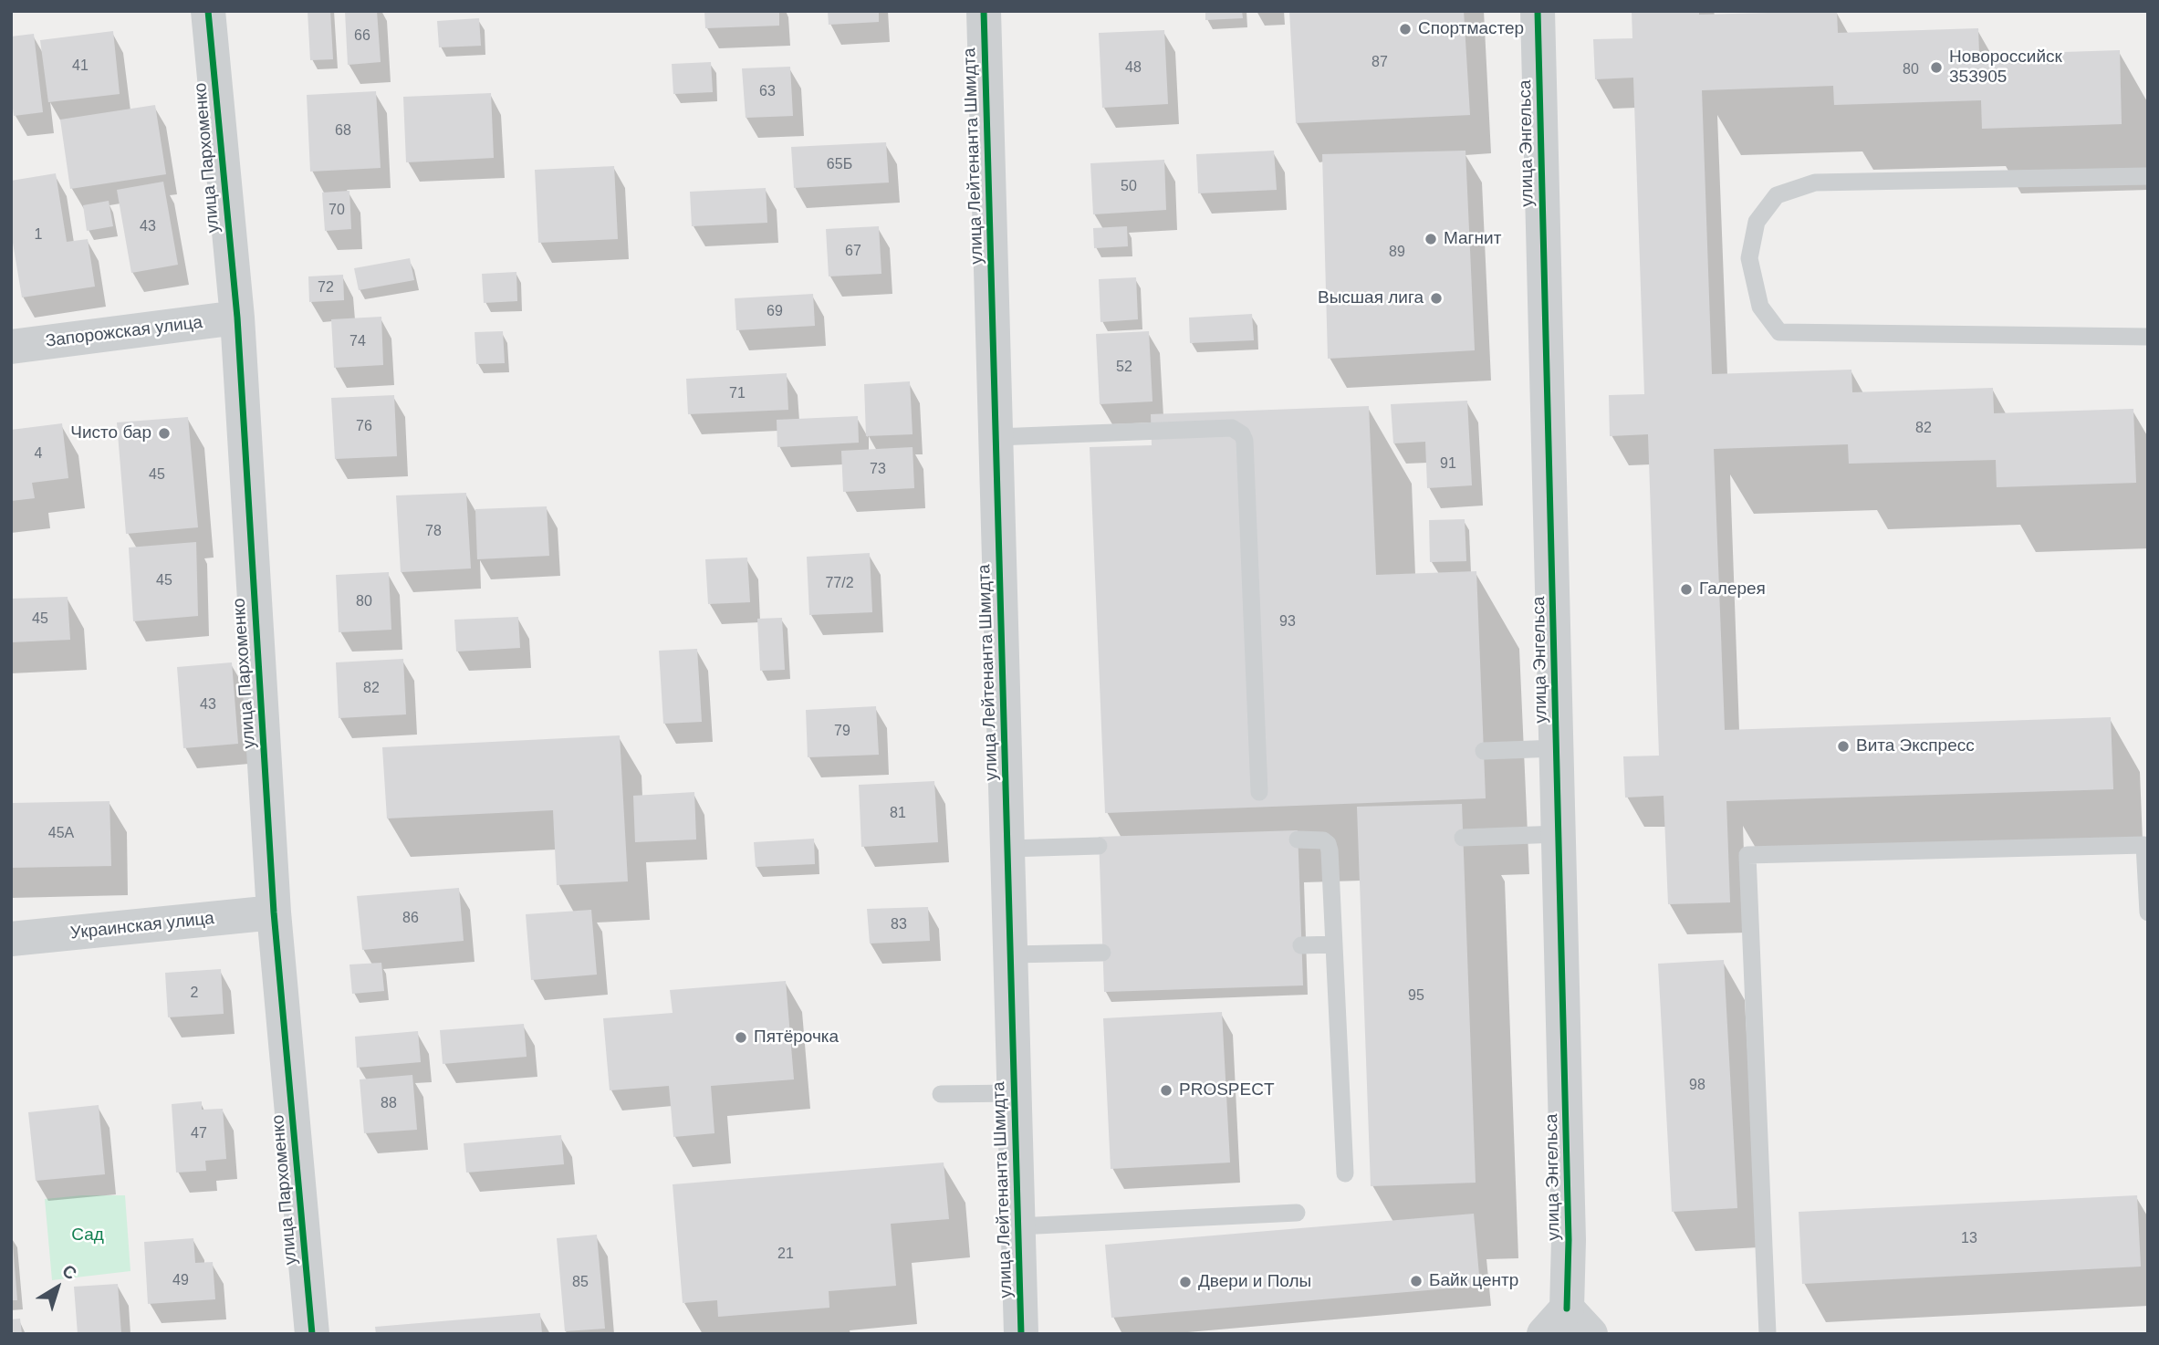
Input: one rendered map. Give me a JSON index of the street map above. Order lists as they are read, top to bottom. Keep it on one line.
{"streets":{"street":["улица Энгельса","улица Лейтенанта Шмидта","улица Пархоменко","Запорожская улица","Украинская улица"]},"crossings":[["улица Пархоменко","Запорожская улица"],["улица Пархоменко","Украинская улица"]],"parks":["Сад"],"places":["Спортмастер","Новороссийск 353905","Магнит","Высшая лига","Чисто бар","Галерея","Вита Экспресс","Пятёрочка","PROSPECT","Байк центр","Двери и Полы"],"house_numbers":["66","87","41","48","80","63","68","65Б","50","70","43","1","67","89","72","69","74","52","71","76","82","4","91","73","45","78","45","77/2","80","45","93","82","43","79","81","45А","86","83","2","95","98","88","47","13","21","49","85"],"north":"top right"}
